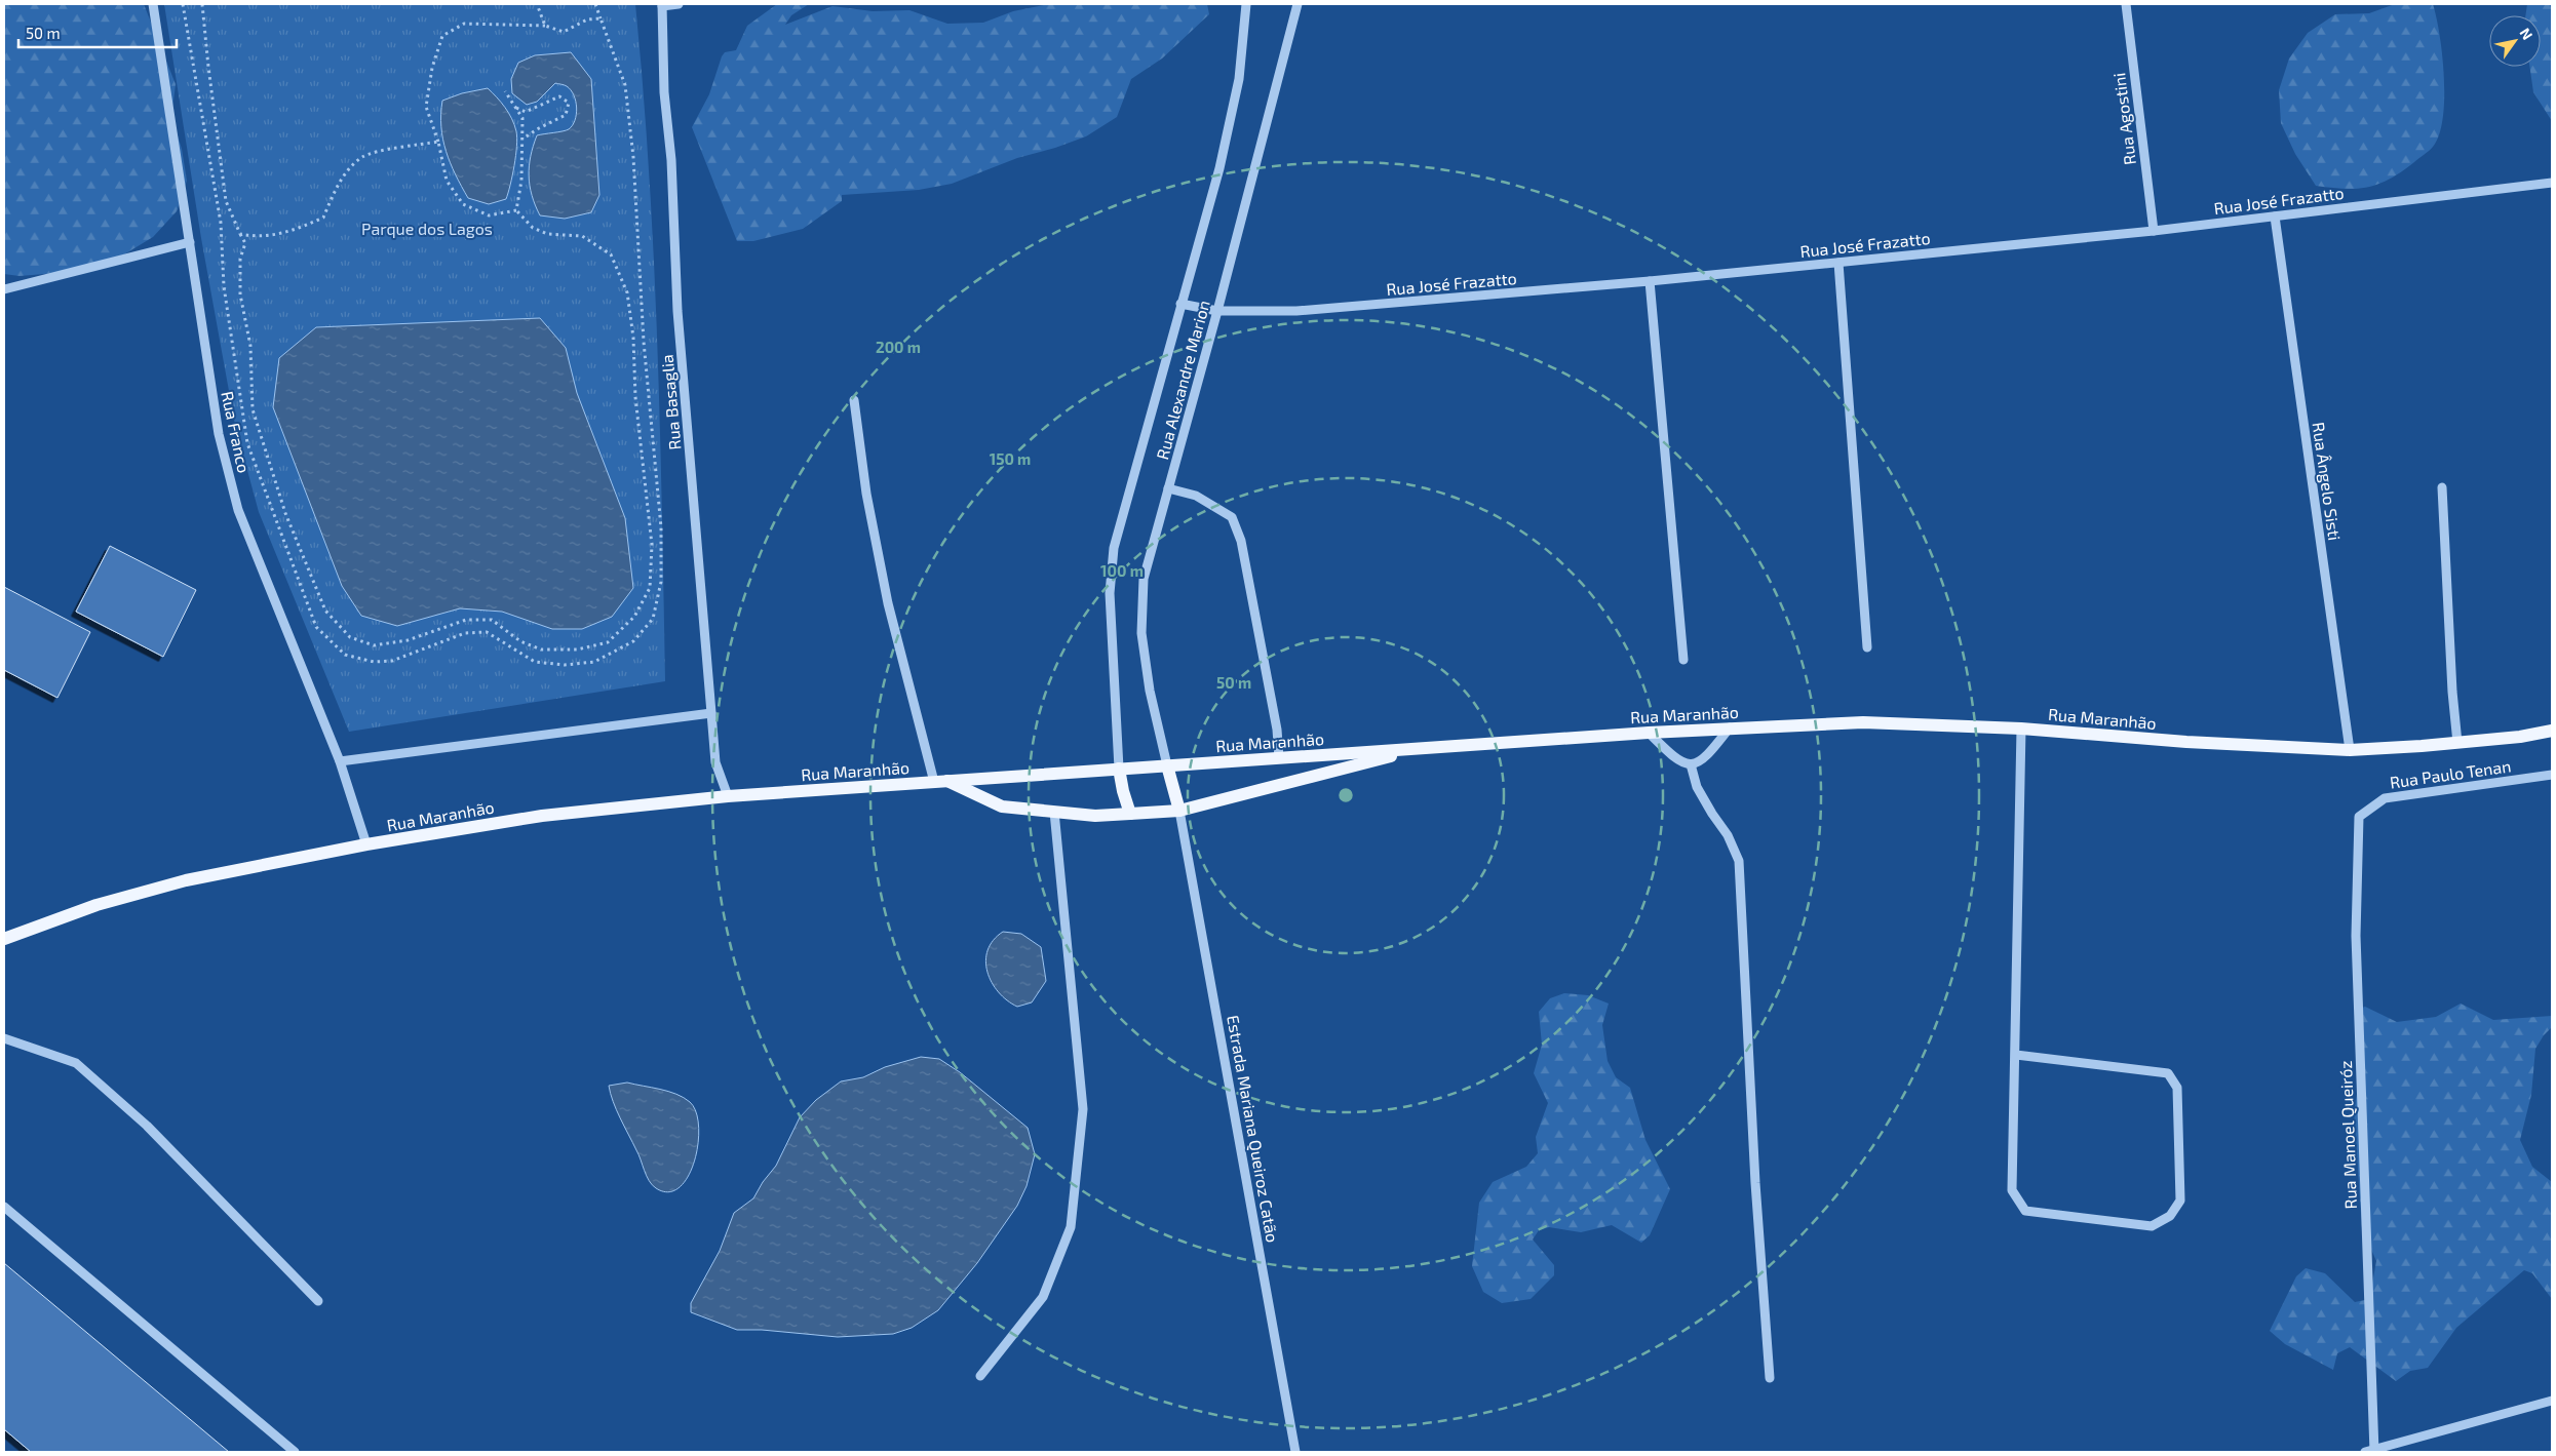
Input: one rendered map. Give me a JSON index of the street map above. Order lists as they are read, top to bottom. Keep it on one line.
{"streets":{"main road":["Rua Maranhão"],"street":["Rua Agostini","Rua José Frazatto","Rua Alexandre Marion","Rua Basaglia","Rua Franco","Rua Ângelo Sisti","Rua Paulo Tenan","Estrada Mariana Queiroz Catão","Rua Manoel Queiróz"]},"crossings":[["Rua Agostini","Rua José Frazatto"],["Rua José Frazatto","Rua Alexandre Marion"],["Rua José Frazatto","Rua Ângelo Sisti"],["Rua Alexandre Marion","Rua Maranhão"],["Rua Basaglia","Rua Maranhão"],["Rua Franco","Rua Maranhão"],["Rua Ângelo Sisti","Rua Maranhão"],["Rua Paulo Tenan","Rua Manoel Queiróz"]],"parks":["Parque dos Lagos"],"scale_bar":"50 m","north":"top right","rings":["200 m","150 m","100 m","50 m"]}
